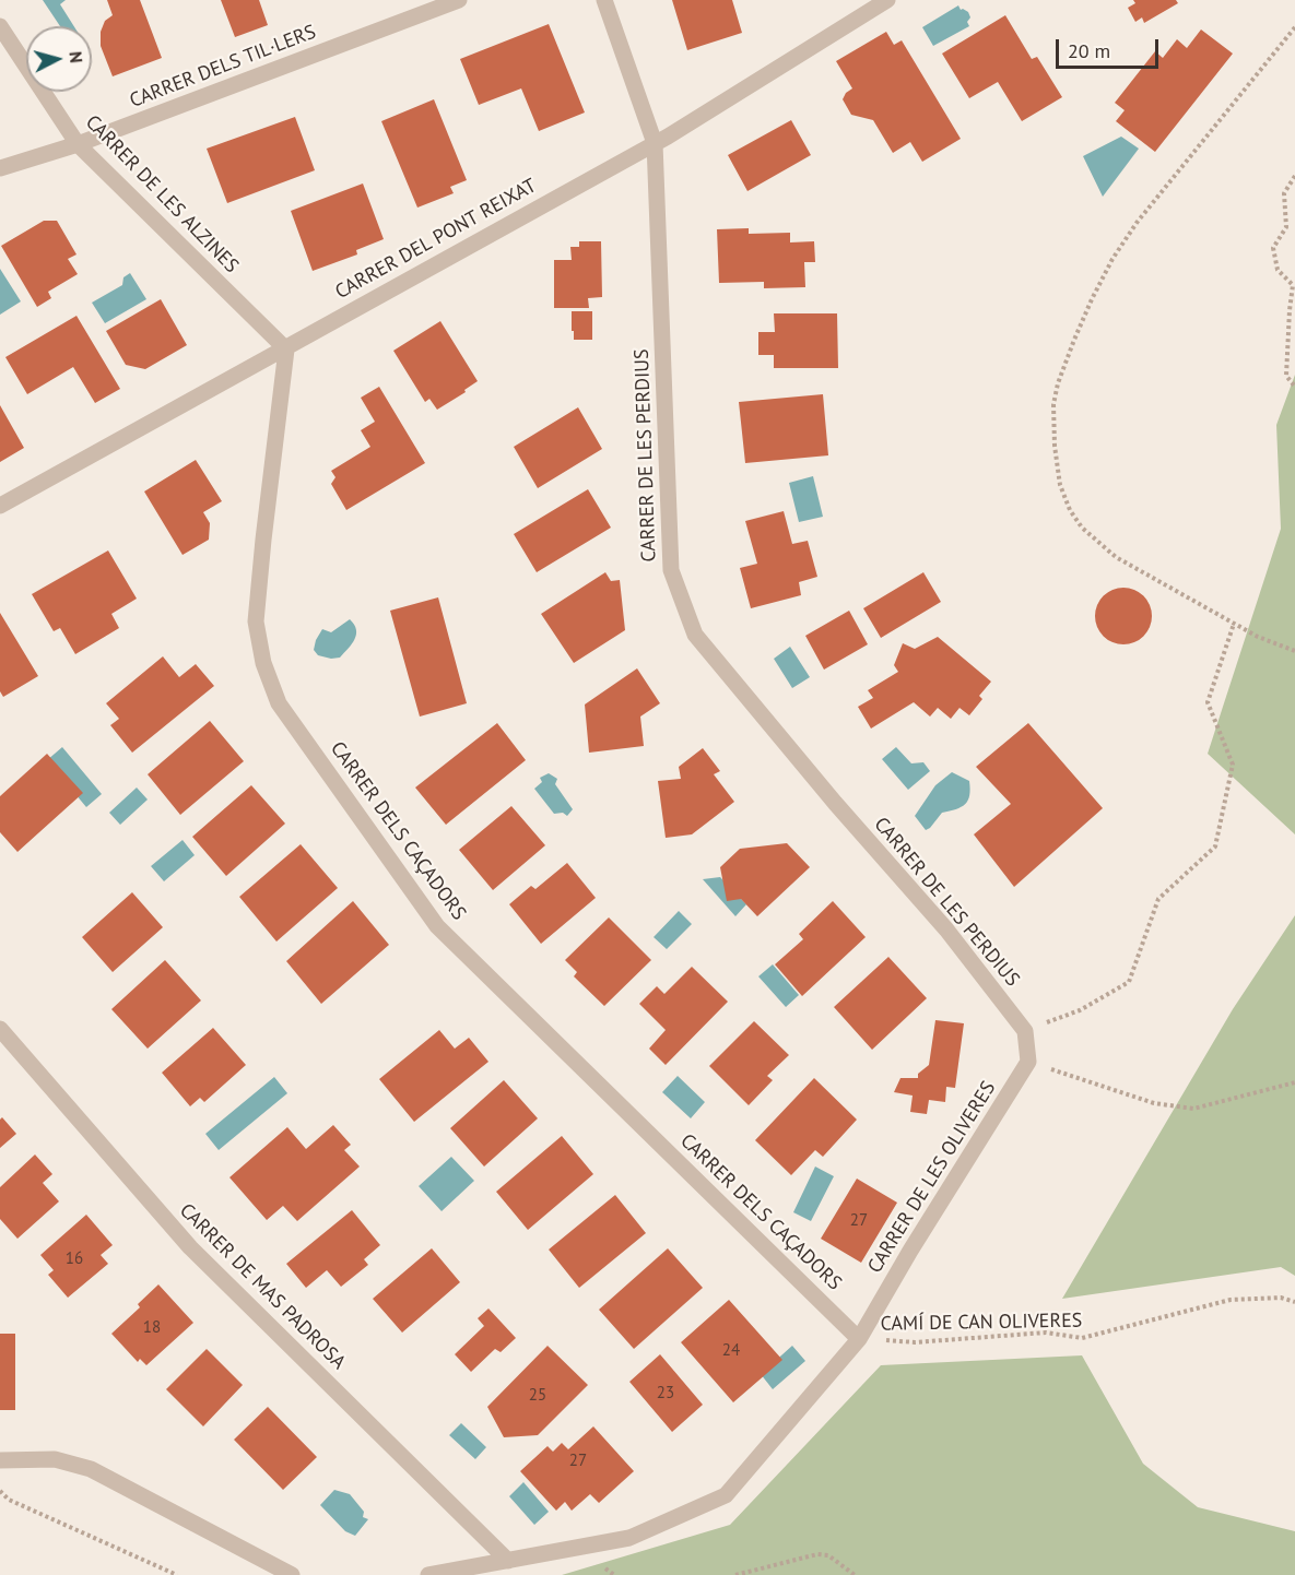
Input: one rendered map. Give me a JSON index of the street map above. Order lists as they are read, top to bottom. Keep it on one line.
{"streets":{"street":["CARRER DELS TIL·LERS","CARRER DE LES ALZINES","CARRER DEL PONT REIXAT","CARRER DE LES PERDIUS","CARRER DELS CAÇADORS","CARRER DE LES OLIVERES","CARRER DE MAS PADROSA"],"path":["CAMÍ DE CAN OLIVERES"]},"crossings":[["CARRER DELS TIL·LERS","CARRER DE LES ALZINES"],["CARRER DE LES ALZINES","CARRER DEL PONT REIXAT"],["CARRER DE LES ALZINES","CARRER DELS CAÇADORS"],["CARRER DEL PONT REIXAT","CARRER DE LES PERDIUS"],["CARRER DEL PONT REIXAT","CARRER DELS CAÇADORS"],["CARRER DELS CAÇADORS","CARRER DE LES OLIVERES"],["CARRER DELS CAÇADORS","CAMÍ DE CAN OLIVERES"],["CARRER DE LES OLIVERES","CARRER DE MAS PADROSA"],["CARRER DE LES OLIVERES","CAMÍ DE CAN OLIVERES"]],"house_numbers":["27","16","18","24","23","25","27"],"scale_bar":"20 m","north":"right"}
